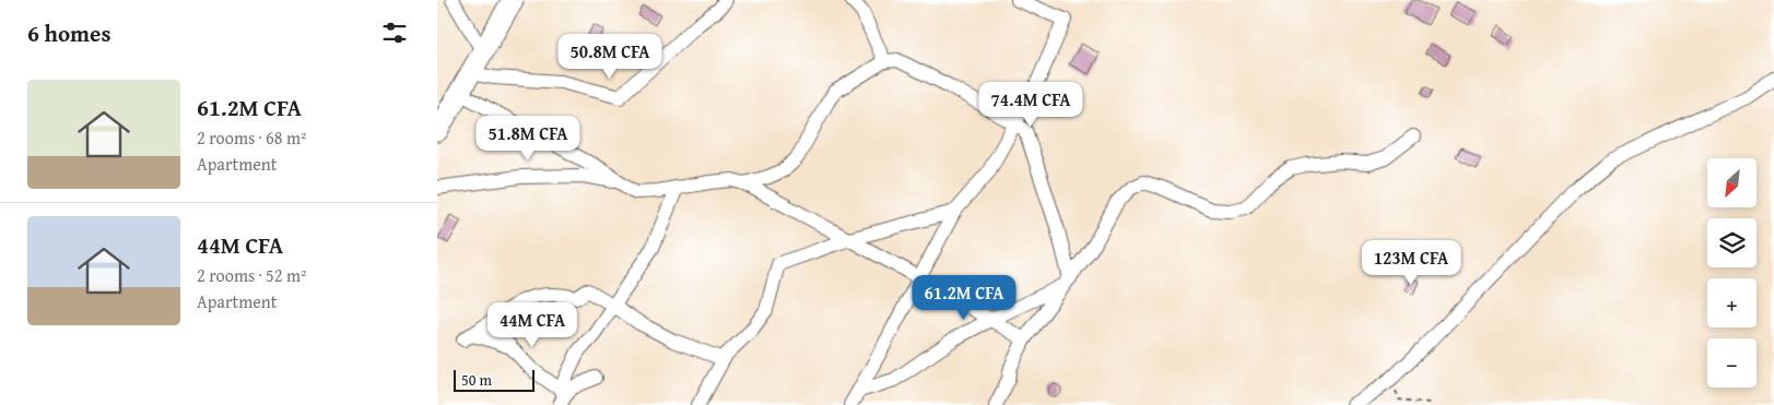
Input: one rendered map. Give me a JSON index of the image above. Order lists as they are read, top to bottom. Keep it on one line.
{"scale_bar":"50 m","north":"bottom left","page":{"heading":"6 homes","price":["50.8M CFA","74.4M CFA","51.8M CFA","123M CFA","61.2M CFA","44M CFA"],"list":[{"name":"61.2M CFA","note":"2 rooms · 68 m² · Apartment"},{"name":"44M CFA","note":"2 rooms · 52 m² · Apartment"}],"map_buttons":["+","−"],"scale":"50 m"}}
